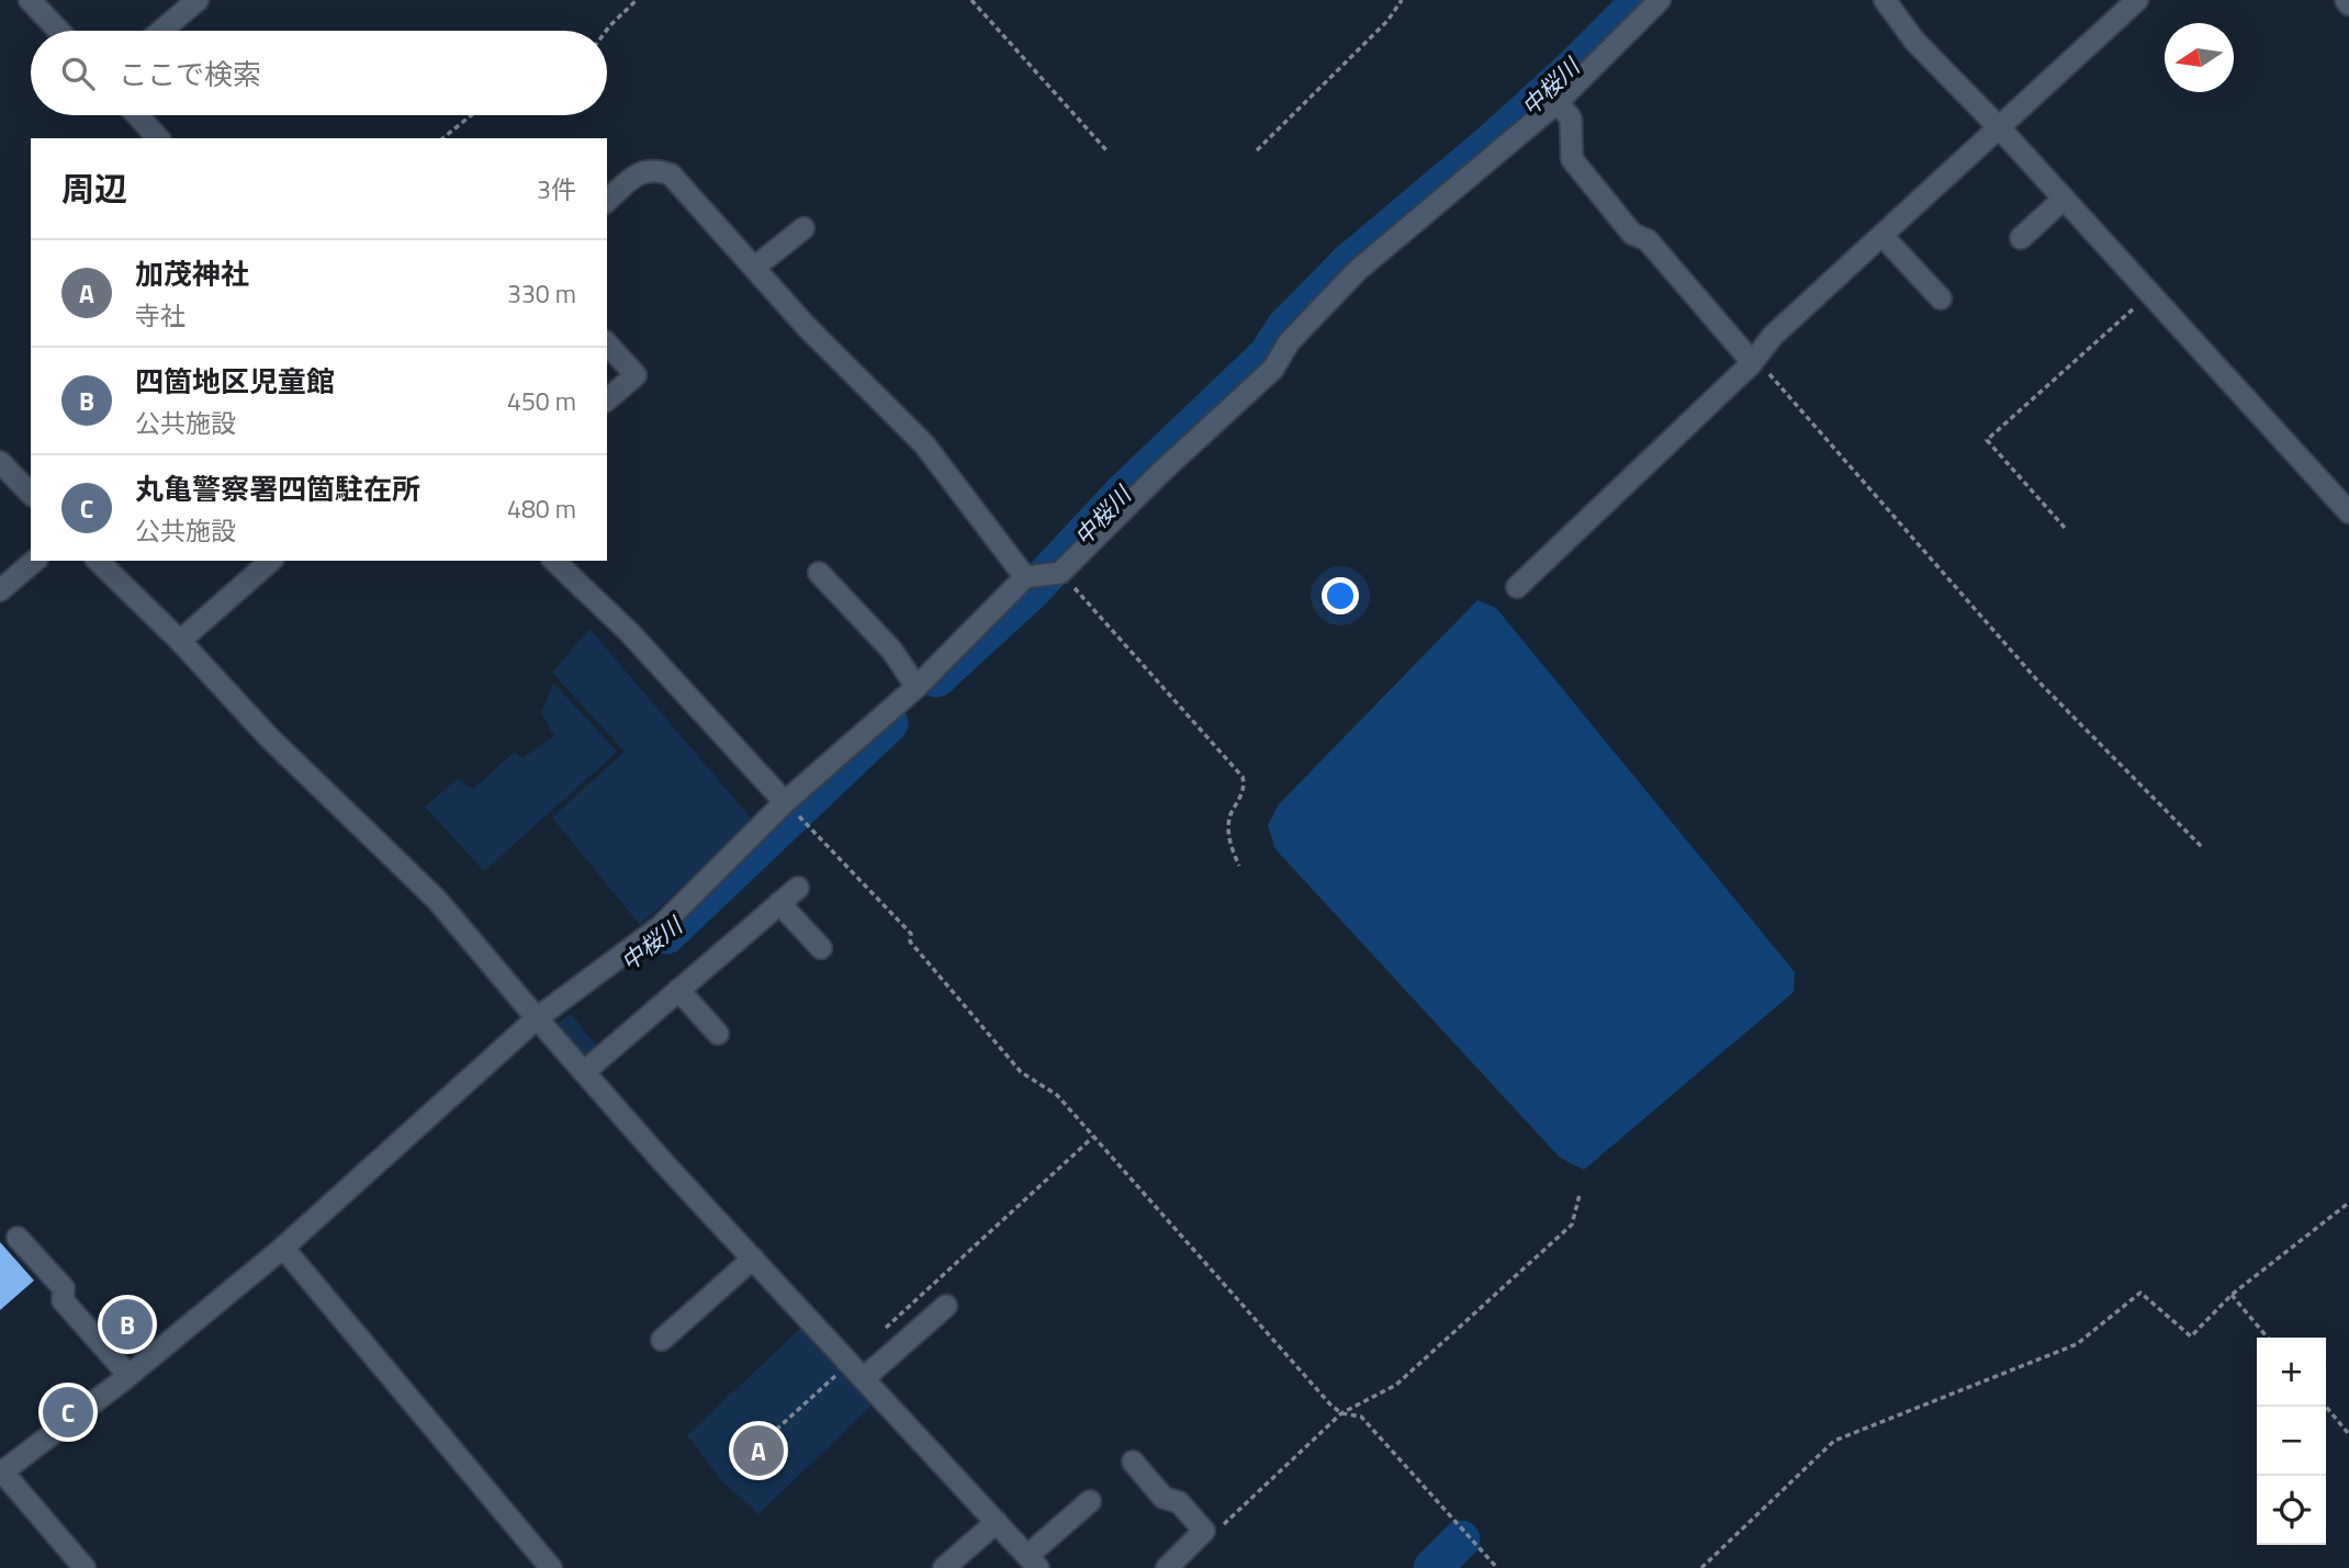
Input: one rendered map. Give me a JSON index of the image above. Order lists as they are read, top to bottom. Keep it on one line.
{"water":["中桜川"],"north":"left","page":{"search":"ここで検索","heading":["周辺","3件"],"list":[{"mark":"A","name":"加茂神社","note":"寺社","value":"330 m"},{"mark":"B","name":"四箇地区児童館","note":"公共施設","value":"450 m"},{"mark":"C","name":"丸亀警察署四箇駐在所","note":"公共施設","value":"480 m"}],"pins":["B","C","A"],"map_buttons":["+","−"]}}
